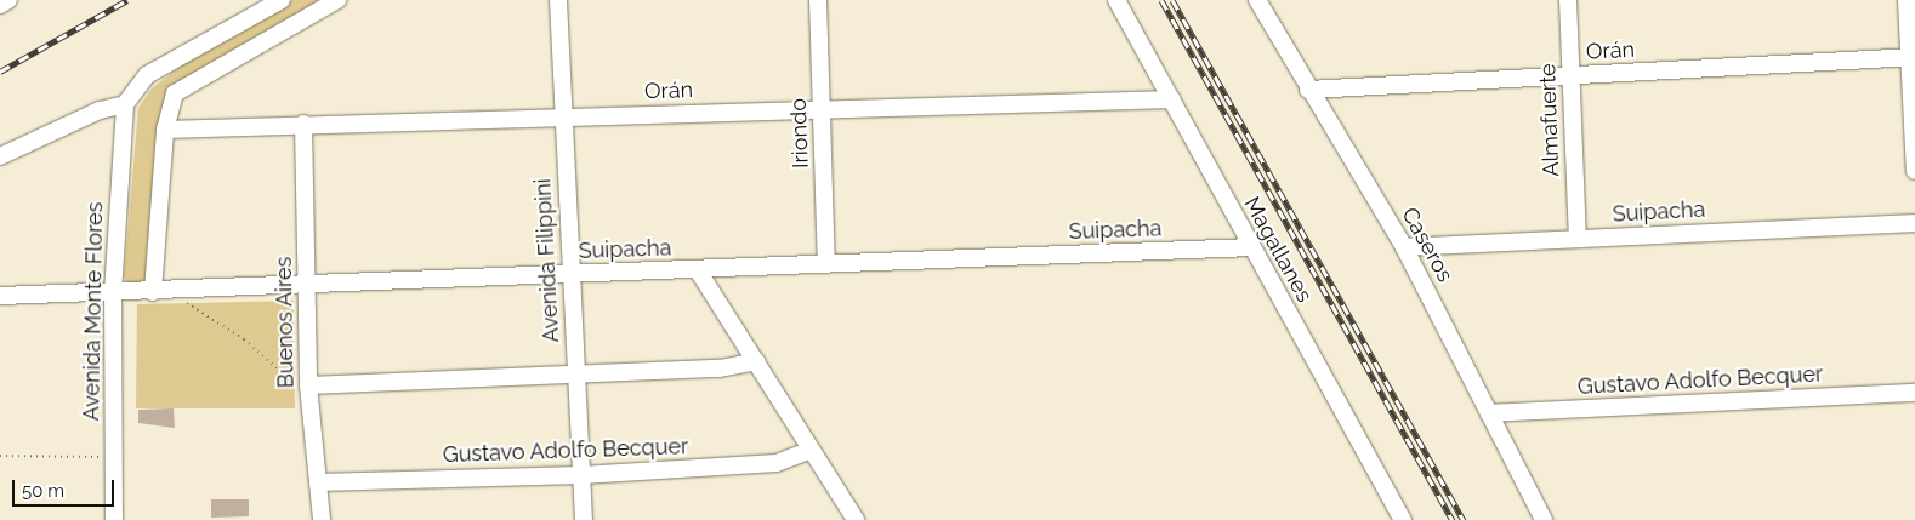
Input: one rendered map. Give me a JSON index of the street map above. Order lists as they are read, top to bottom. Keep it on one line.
{"streets":{"street":["Orán","Almafuerte","Iriondo","Suipacha","Caseros","Magallanes","Avenida Filippini","Avenida Monte Flores","Buenos Aires","Gustavo Adolfo Becquer"]},"crossings":[["Orán","Almafuerte"],["Orán","Iriondo"],["Orán","Caseros"],["Orán","Magallanes"],["Orán","Avenida Filippini"],["Orán","Buenos Aires"],["Almafuerte","Suipacha"],["Iriondo","Suipacha"],["Suipacha","Caseros"],["Suipacha","Magallanes"],["Suipacha","Avenida Filippini"],["Suipacha","Avenida Monte Flores"],["Suipacha","Buenos Aires"],["Caseros","Gustavo Adolfo Becquer"],["Avenida Filippini","Gustavo Adolfo Becquer"],["Buenos Aires","Gustavo Adolfo Becquer"]],"scale_bar":"50 m"}
